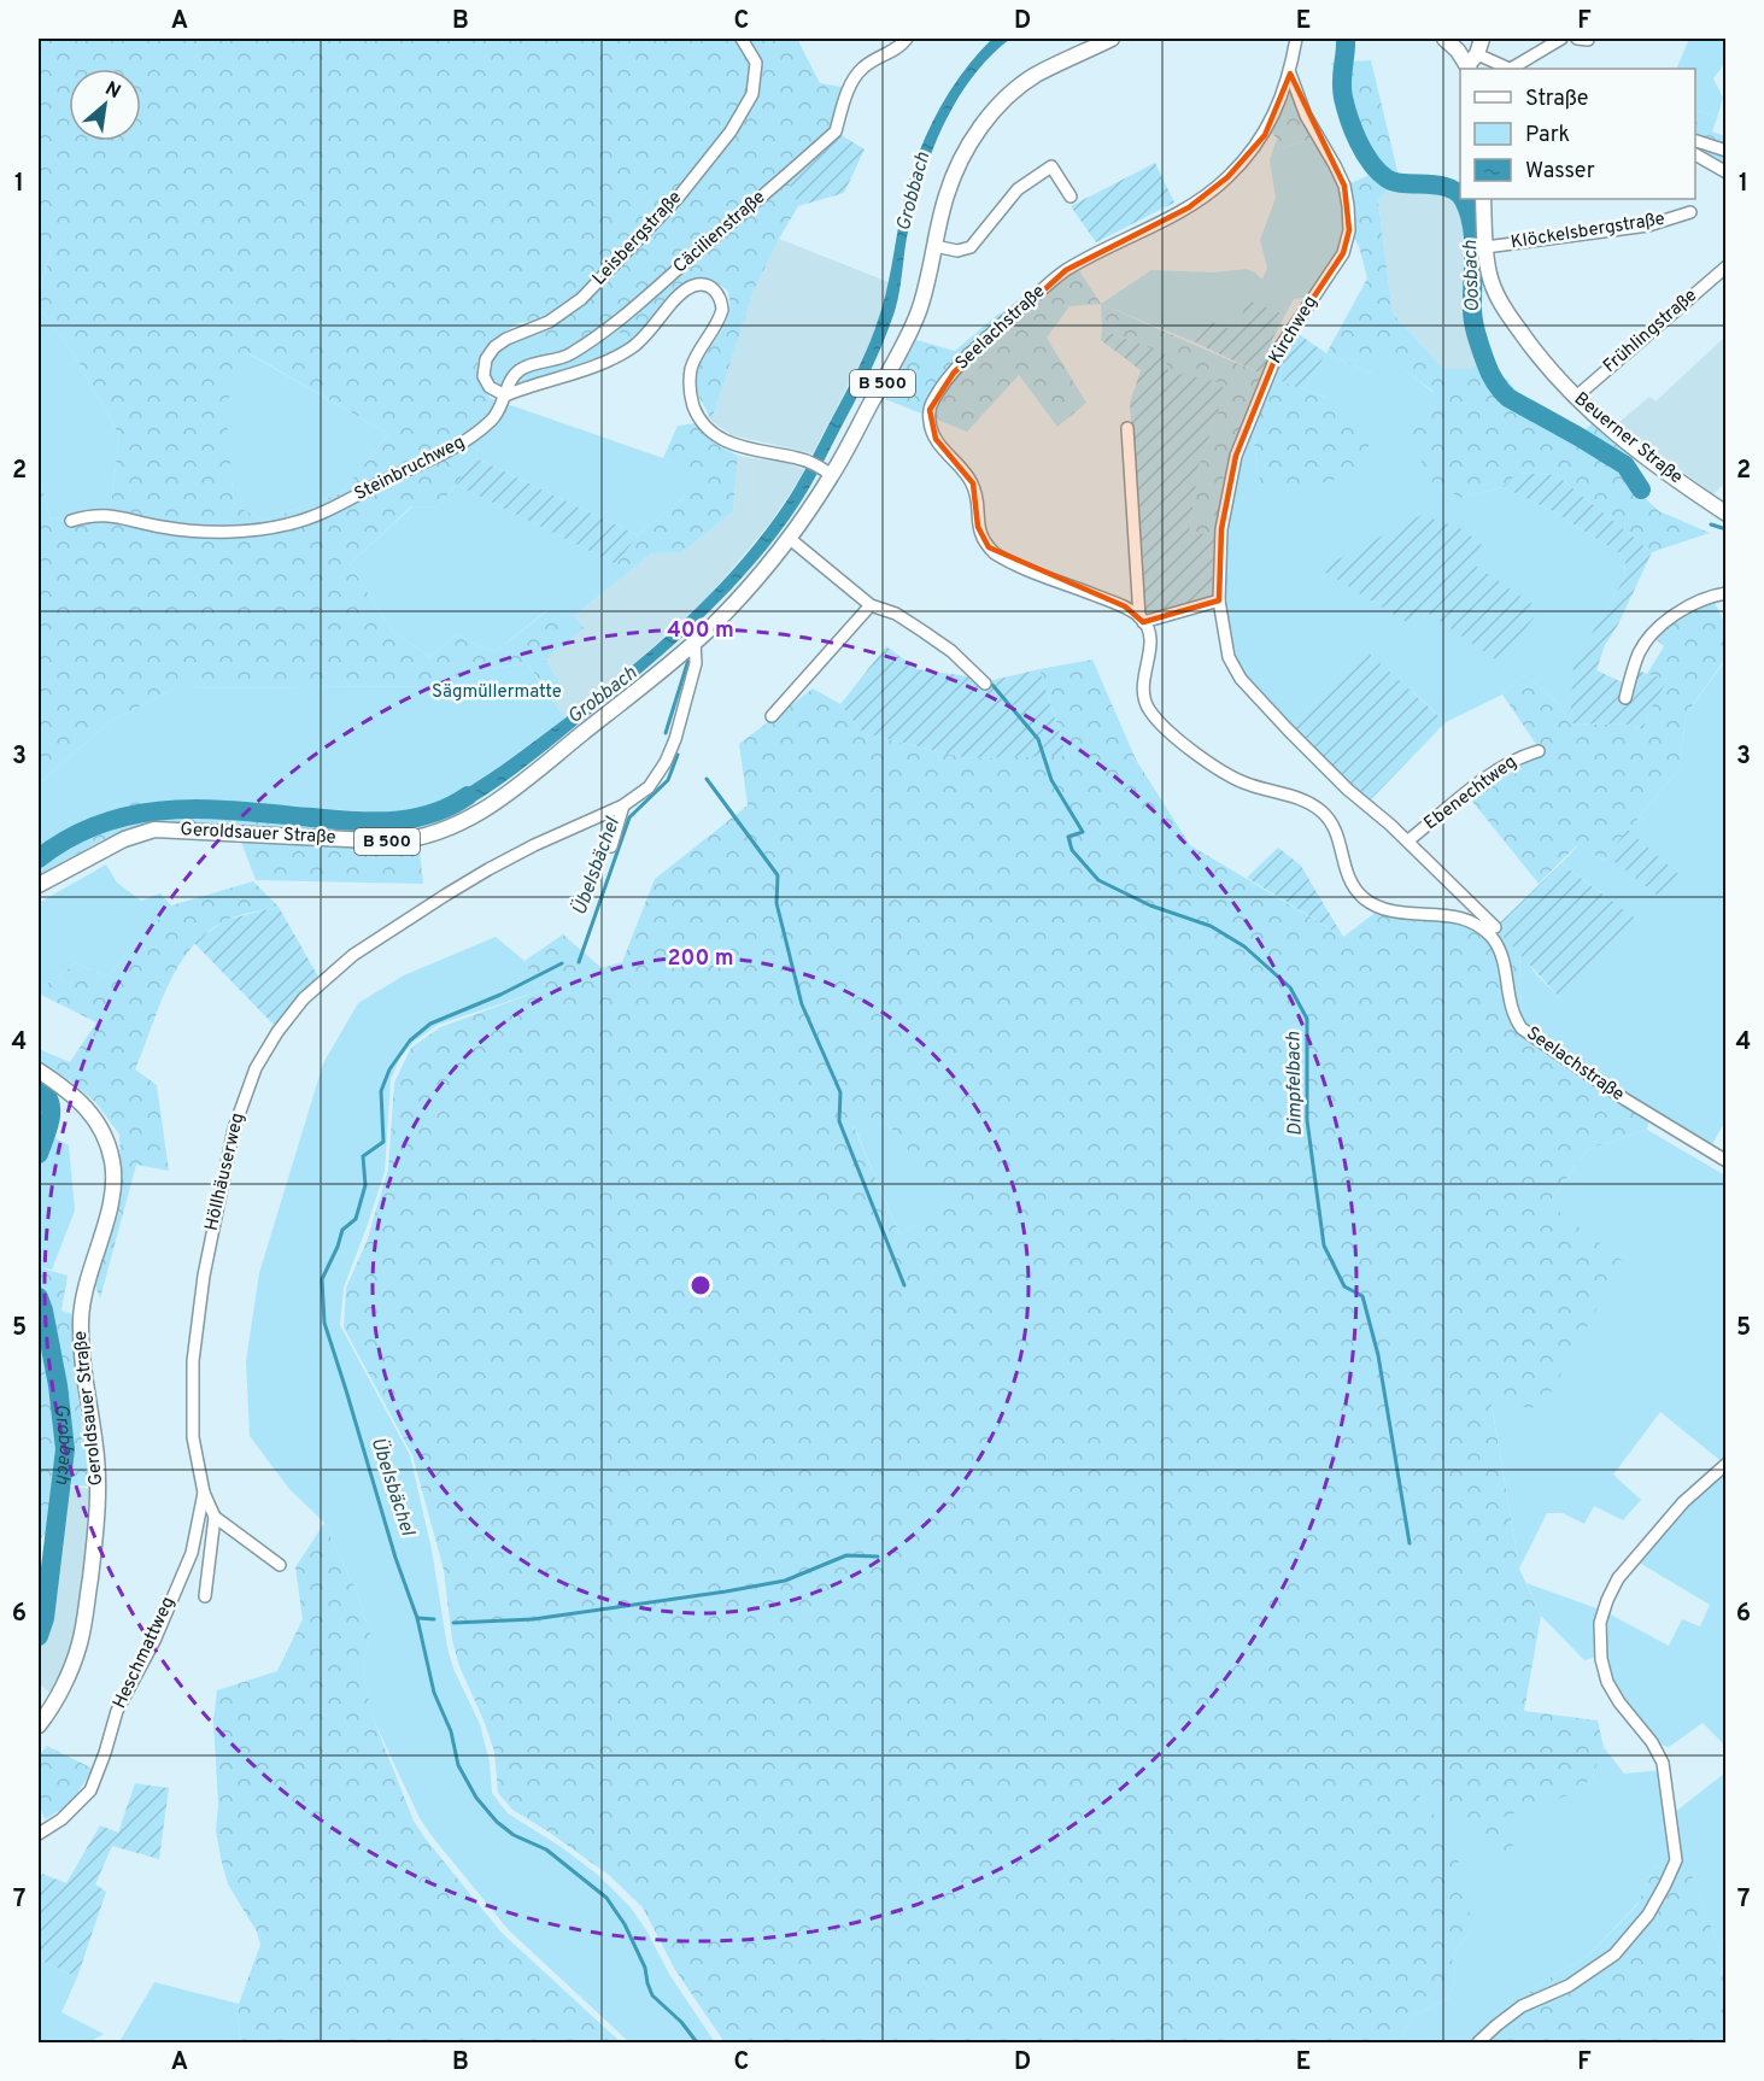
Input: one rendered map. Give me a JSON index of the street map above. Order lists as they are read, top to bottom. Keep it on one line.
{"streets":{"main road":["B 500","Beuerner Straße","Geroldsauer Straße"],"street":["Klöckelsbergstraße","Cäcilienstraße","Leisbergstraße","Seelachstraße","Kirchweg","Frühlingstraße","Steinbruchweg","Ebenechtweg","Höllhäuserweg","Heschmattweg"]},"crossings":[["Klöckelsbergstraße","Beuerner Straße"],["Cäcilienstraße","Leisbergstraße"],["Cäcilienstraße","Steinbruchweg"],["Leisbergstraße","Steinbruchweg"],["Seelachstraße","Kirchweg"],["Kirchweg","Ebenechtweg"],["Frühlingstraße","Beuerner Straße"],["Geroldsauer Straße","Höllhäuserweg"],["Höllhäuserweg","Heschmattweg"]],"water":["Grobbach","Oosbach","Übelsbächel","Dimpfelbach"],"parks":["Sägmüllermatte"],"legend":["Straße","Park","Wasser"],"north":"top right","grid":{"columns":["A","B","C","D","E","F"],"rows":["1","2","3","4","5","6","7"]},"rings":["400 m","200 m"]}
